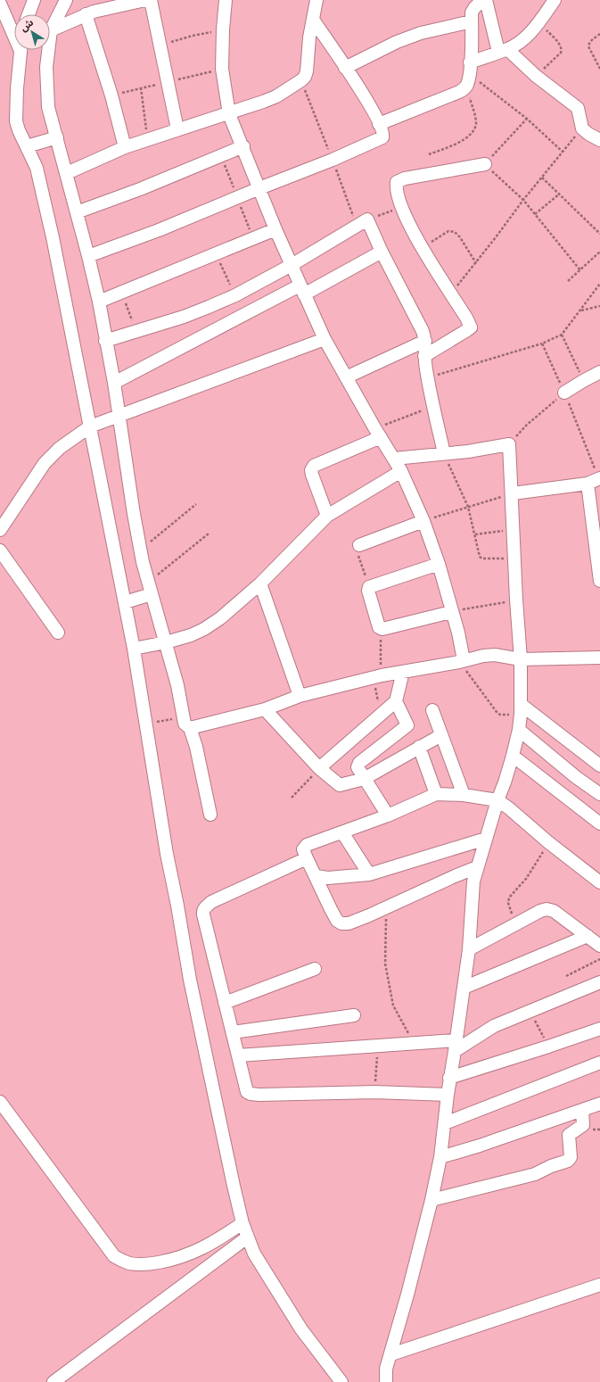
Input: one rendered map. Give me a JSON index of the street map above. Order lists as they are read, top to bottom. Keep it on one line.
{"north":"top left"}
